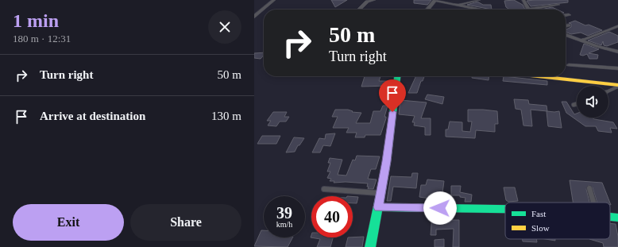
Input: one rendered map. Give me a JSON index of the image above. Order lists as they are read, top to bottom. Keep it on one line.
{"legend":["Fast","Slow"],"page":{"heading":["1 min","180 m · 12:31"],"turn":["50 m","Turn right"],"list":[{"name":"Turn right","value":"50 m"},{"name":"Arrive at destination","value":"130 m"}],"speed":"39 km/h","limit":"40","buttons":["Exit","Share"]}}
